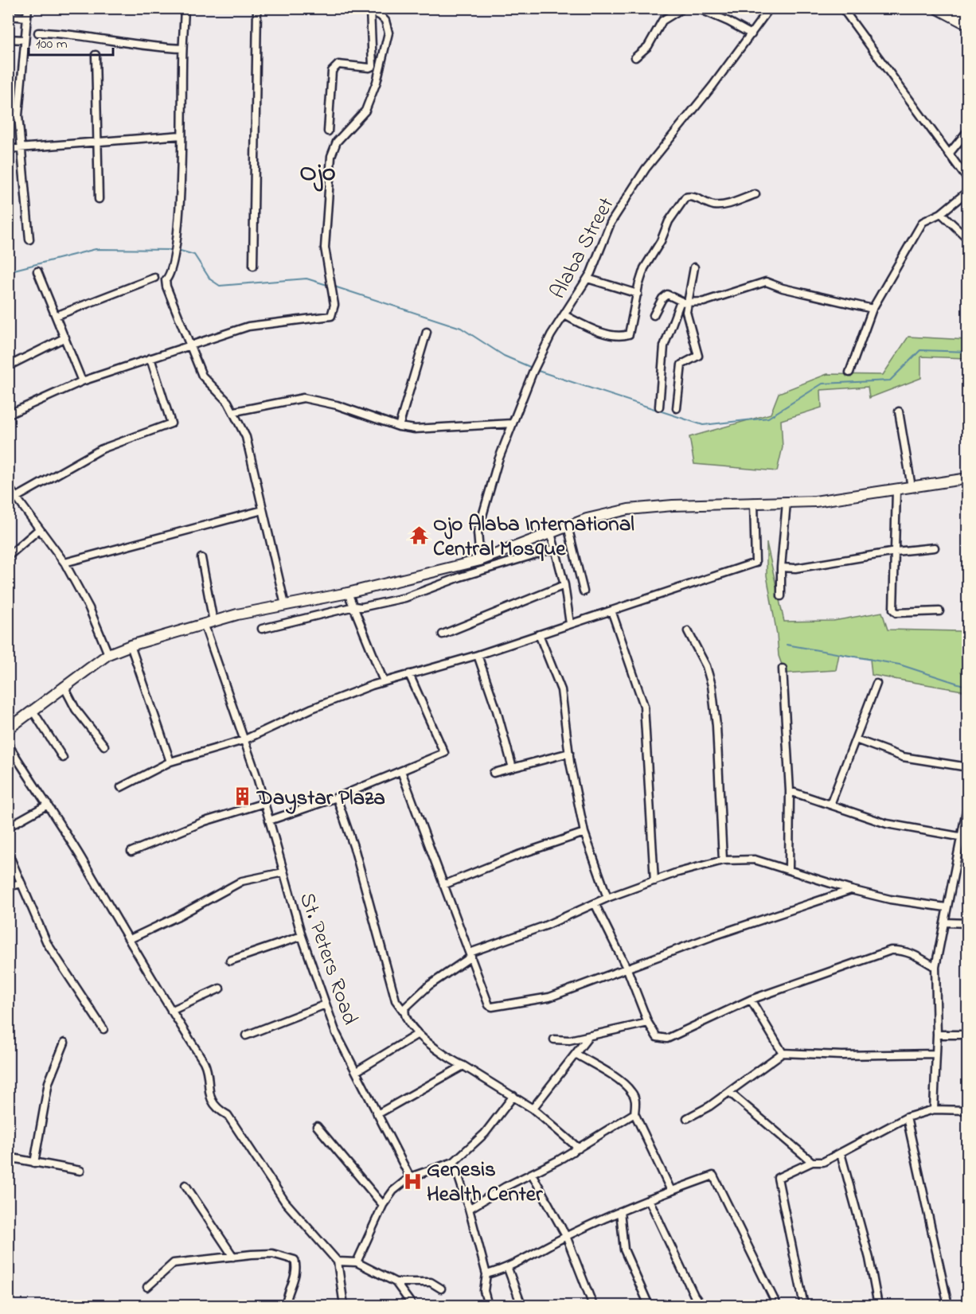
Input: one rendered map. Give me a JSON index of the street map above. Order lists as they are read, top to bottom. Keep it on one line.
{"streets":{"street":["Alaba Street","St. Peters Road"]},"districts":["Ojo"],"places":{"temple":["Ojo Alaba International Central Mosque"],"building":["Daystar Plaza"],"hospital":["Genesis Health Center"]},"scale_bar":"100 m"}
